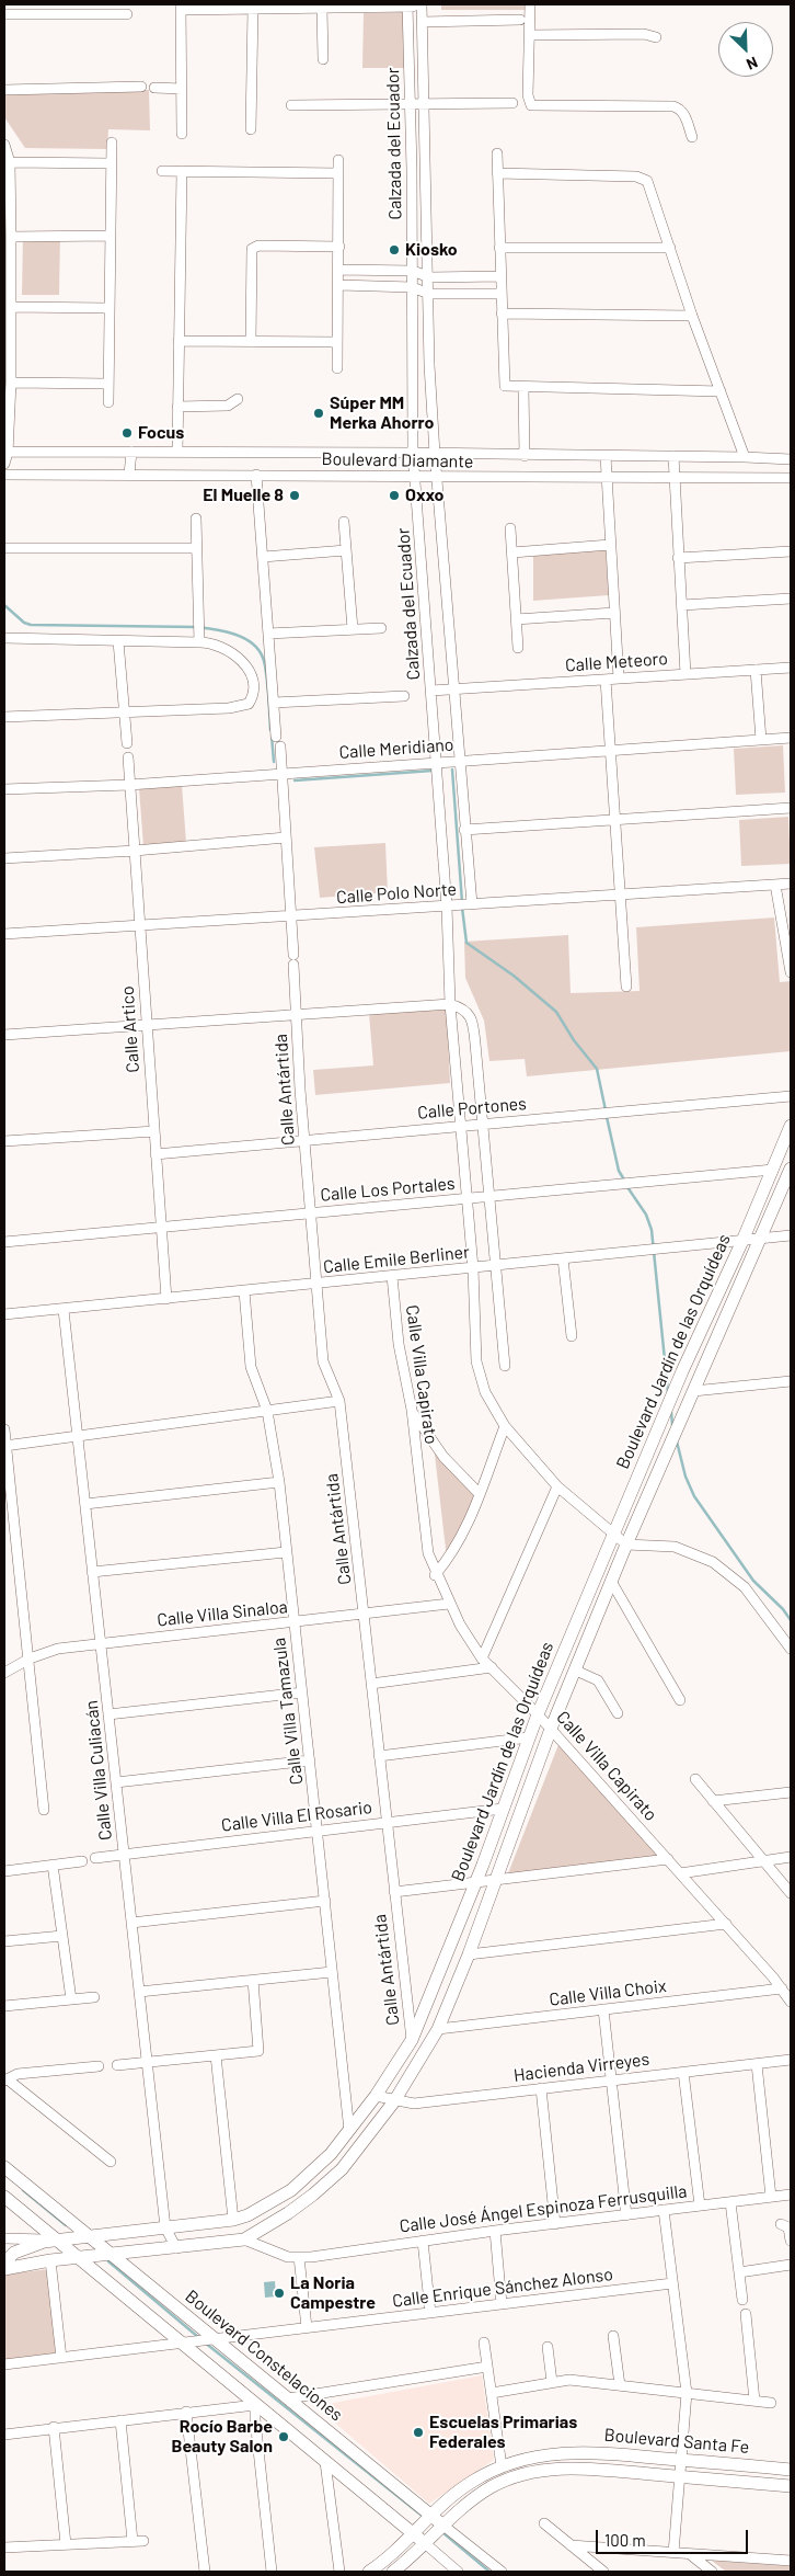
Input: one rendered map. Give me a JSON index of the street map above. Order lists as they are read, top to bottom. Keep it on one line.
{"streets":{"street":["Calzada del Ecuador","Boulevard Diamante","Calle Meteoro","Calle Meridiano","Calle Polo Norte","Calle Artico","Calle Antártida","Calle Portones","Calle Los Portales","Calle Emile Berliner","Boulevard Jardín de las Orquídeas","Calle Villa Capirato","Calle Villa Sinaloa","Calle Villa Tamazula","Calle Villa Culiacán","Calle Villa El Rosario","Calle Villa Choix","Hacienda Virreyes","Calle José Ángel Espinoza Ferrusquilla","Calle Enrique Sánchez Alonso","Boulevard Constelaciones","Boulevard Santa Fe"]},"crossings":[["Calzada del Ecuador","Boulevard Diamante"],["Calzada del Ecuador","Calle Meteoro"],["Calzada del Ecuador","Calle Meridiano"],["Calzada del Ecuador","Calle Polo Norte"],["Calzada del Ecuador","Calle Portones"],["Calzada del Ecuador","Calle Los Portales"],["Calzada del Ecuador","Calle Emile Berliner"],["Calzada del Ecuador","Boulevard Jardín de las Orquídeas"],["Boulevard Diamante","Calle Meteoro"],["Calle Meridiano","Calle Artico"],["Calle Meridiano","Calle Antártida"],["Calle Polo Norte","Calle Artico"],["Calle Polo Norte","Calle Antártida"],["Calle Artico","Calle Portones"],["Calle Artico","Calle Los Portales"],["Calle Artico","Calle Emile Berliner"],["Calle Antártida","Calle Portones"],["Calle Antártida","Calle Los Portales"],["Calle Antártida","Calle Emile Berliner"],["Calle Antártida","Boulevard Jardín de las Orquídeas"],["Calle Antártida","Calle Villa Sinaloa"],["Calle Antártida","Calle Villa El Rosario"],["Calle Los Portales","Boulevard Jardín de las Orquídeas"],["Calle Emile Berliner","Boulevard Jardín de las Orquídeas"],["Calle Emile Berliner","Calle Villa Capirato"],["Calle Emile Berliner","Calle Villa Tamazula"],["Calle Emile Berliner","Calle Villa Culiacán"],["Boulevard Jardín de las Orquídeas","Calle Villa Capirato"],["Boulevard Jardín de las Orquídeas","Calle Villa Tamazula"],["Boulevard Jardín de las Orquídeas","Calle Villa Culiacán"],["Boulevard Jardín de las Orquídeas","Calle Villa El Rosario"],["Boulevard Jardín de las Orquídeas","Calle Villa Choix"],["Boulevard Jardín de las Orquídeas","Hacienda Virreyes"],["Boulevard Jardín de las Orquídeas","Calle José Ángel Espinoza Ferrusquilla"],["Boulevard Jardín de las Orquídeas","Boulevard Constelaciones"],["Calle Villa Capirato","Calle Villa Sinaloa"],["Calle Villa Capirato","Calle Villa Choix"],["Calle Villa Sinaloa","Calle Villa Tamazula"],["Calle Villa Sinaloa","Calle Villa Culiacán"],["Calle Villa Tamazula","Calle Villa El Rosario"],["Calle Villa Culiacán","Calle Villa El Rosario"],["Calle Enrique Sánchez Alonso","Boulevard Constelaciones"],["Boulevard Constelaciones","Boulevard Santa Fe"]],"places":["Kiosko","Súper MM Merka Ahorro","Focus","El Muelle 8","Oxxo","La Noria Campestre","Escuelas Primarias Federales","Rocío Barbe Beauty Salon"],"scale_bar":"100 m","north":"bottom right"}
